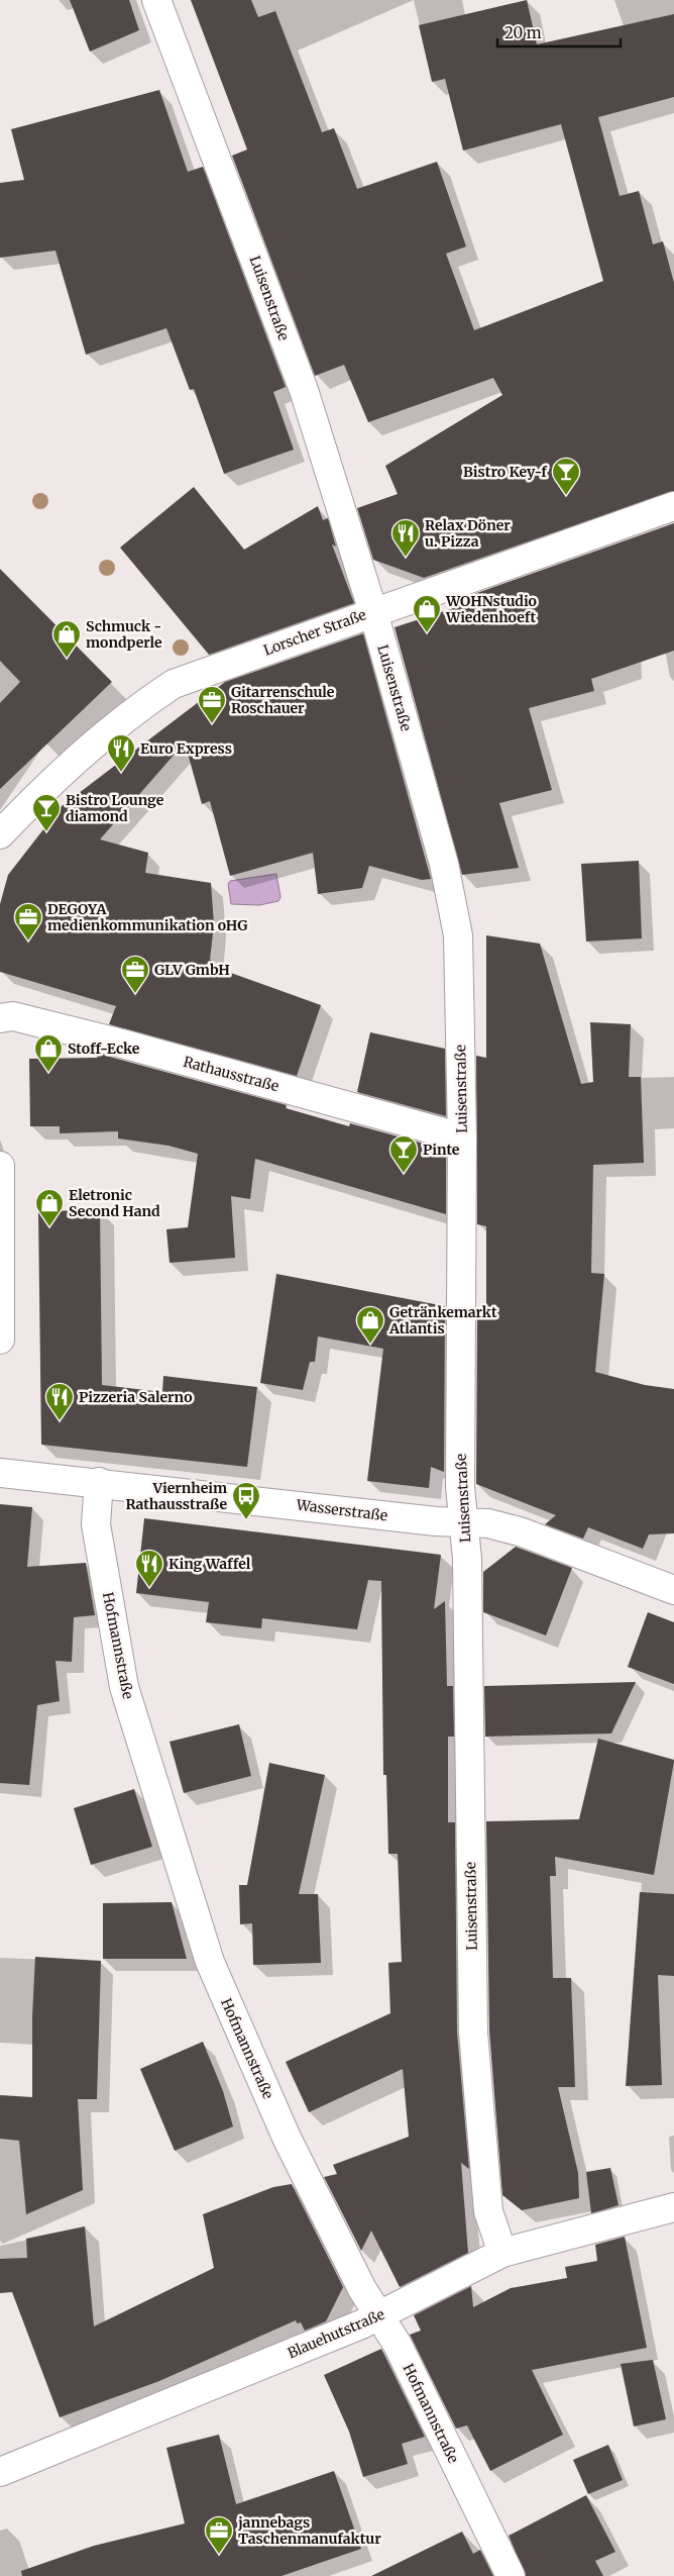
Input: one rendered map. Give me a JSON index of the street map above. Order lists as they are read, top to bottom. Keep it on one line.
{"streets":{"street":["Luisenstraße","Lorscher Straße","Rathausstraße","Wasserstraße","Hofmannstraße","Blauehutstraße"]},"crossings":[["Luisenstraße","Lorscher Straße"],["Luisenstraße","Rathausstraße"],["Luisenstraße","Wasserstraße"],["Luisenstraße","Blauehutstraße"],["Wasserstraße","Hofmannstraße"],["Hofmannstraße","Blauehutstraße"]],"places":{"bar":["Bistro Key-f","Bistro Lounge diamond","Pinte"],"restaurant":["Relax Döner u. Pizza","Euro Express","Pizzeria Salerno","King Waffel"],"shop":["WOHNstudio Wiedenhoeft","Schmuck - mondperle","Stoff-Ecke","Eletronic Second Hand","Getränkemarkt Atlantis"],"office":["Gitarrenschule Roschauer","DEGOYA medienkommunikation oHG","GLV GmbH","jannebags Taschenmanufaktur"],"bus stop":["Viernheim Rathausstraße"]},"scale_bar":"20 m"}
